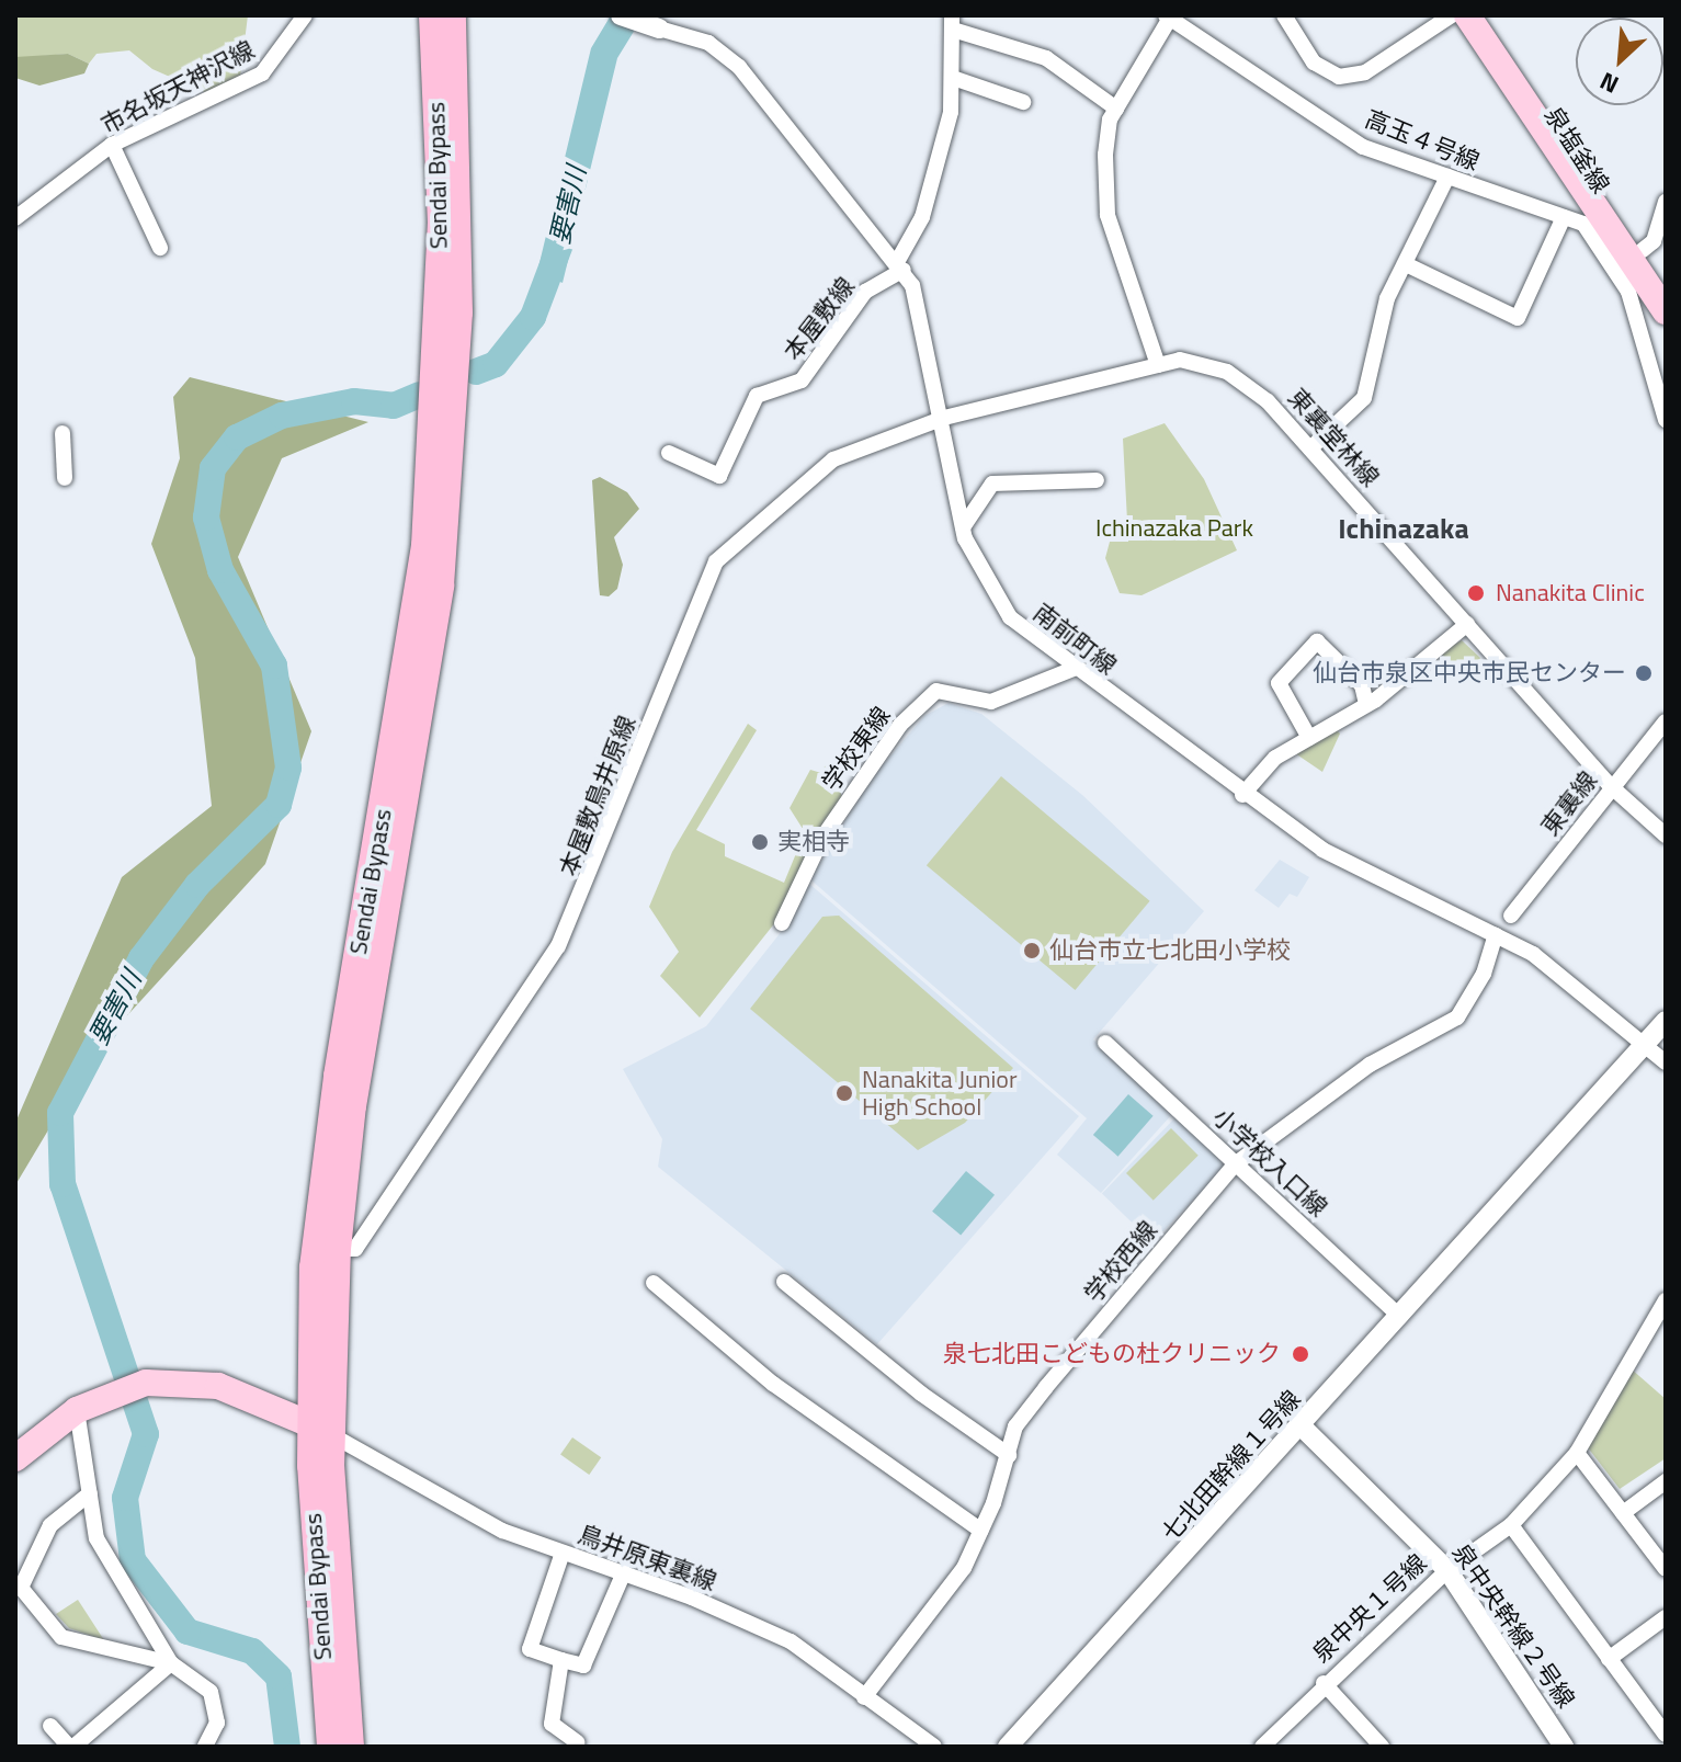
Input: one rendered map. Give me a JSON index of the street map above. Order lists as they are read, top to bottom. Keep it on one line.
{"streets":{"highway":["Sendai Bypass"],"main road":["泉塩釜線"],"street":["市名坂天神沢線","高玉４号線","本屋敷線","東裏堂林線","南前町線","学校東線","本屋敷鳥井原線","東裏線","小学校入口線","学校西線","七北田幹線１号線","鳥井原東裏線","泉中央１号線","泉中央幹線２号線"]},"crossings":[["高玉４号線","泉塩釜線"],["Sendai Bypass","本屋敷鳥井原線"],["Sendai Bypass","鳥井原東裏線"],["本屋敷線","南前町線"],["東裏堂林線","南前町線"],["東裏堂林線","本屋敷鳥井原線"],["東裏堂林線","東裏線"],["南前町線","学校東線"],["南前町線","本屋敷鳥井原線"],["南前町線","学校西線"],["南前町線","七北田幹線１号線"],["小学校入口線","学校西線"],["小学校入口線","七北田幹線１号線"],["学校西線","鳥井原東裏線"],["七北田幹線１号線","泉中央幹線２号線"],["泉中央１号線","泉中央幹線２号線"]],"districts":["Ichinazaka"],"water":["要害川"],"parks":["Ichinazaka Park"],"places":["Nanakita Clinic","仙台市泉区中央市民センター","実相寺","仙台市立七北田小学校","Nanakita Junior High School","泉七北田こどもの杜クリニック"],"north":"bottom left"}
